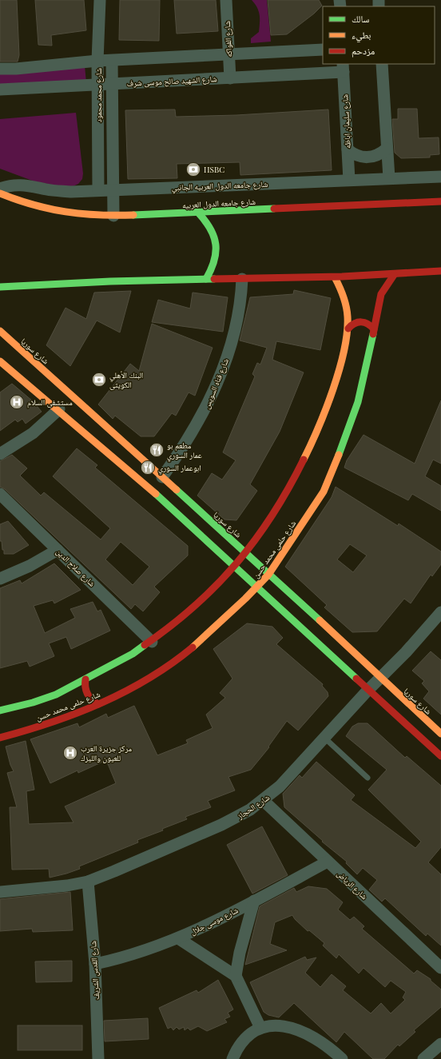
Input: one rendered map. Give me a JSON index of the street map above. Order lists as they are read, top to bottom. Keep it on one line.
{"streets":{"street":["شارع الفواكه","شارع الشهيد صالح موسى شرف","شارع محمد محمود","شارع سليمان اباظه","شارع جامعه الدول العربيه الجانبي","شارع جامعه الدول العربيه","شارع سوريا","شارع قناه السويس","شارع حلمى محمد حسن","شارع صلاح الدين","شارع الحجاز","شارع الرياض","شارع موسى جلال","شارع القدس الشريف"]},"crossings":[["شارع الفواكه","شارع الشهيد صالح موسى شرف"],["شارع الشهيد صالح موسى شرف","شارع محمد محمود"],["شارع الشهيد صالح موسى شرف","شارع سليمان اباظه"],["شارع محمد محمود","شارع جامعه الدول العربيه الجانبي"],["شارع محمد محمود","شارع جامعه الدول العربيه"],["شارع سليمان اباظه","شارع جامعه الدول العربيه الجانبي"],["شارع سوريا","شارع قناه السويس"],["شارع سوريا","شارع حلمى محمد حسن"],["شارع سوريا","شارع الحجاز"],["شارع حلمى محمد حسن","شارع صلاح الدين"],["شارع الحجاز","شارع الرياض"],["شارع الحجاز","شارع القدس الشريف"],["شارع الرياض","شارع موسى جلال"],["شارع موسى جلال","شارع القدس الشريف"]],"places":{"bank":["HSBC","البنك الأهلي الكويتى"],"hospital":["مستشفى السلام","مركز جزيرة العرب للعيون والليزك"],"restaurant":["مطعم بو عمار السوري","ابوعمار السوري"]},"legend":["سالك","بطيء","مزدحم"]}
